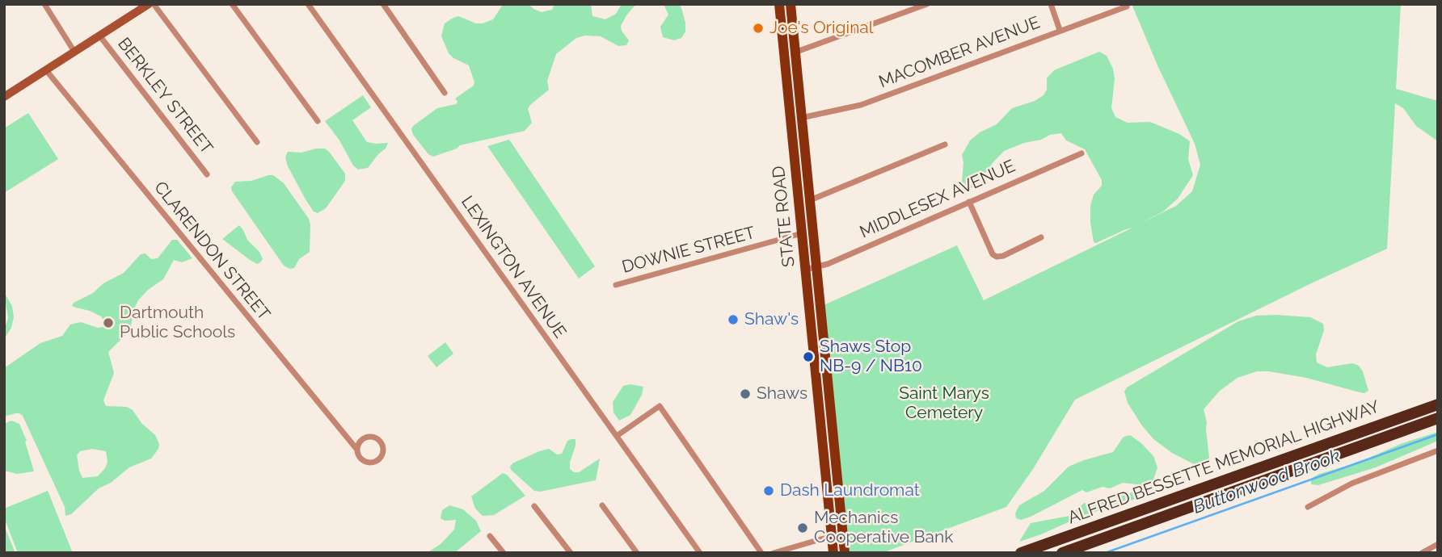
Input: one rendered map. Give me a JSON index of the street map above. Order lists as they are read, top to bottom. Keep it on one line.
{"streets":{"highway":["ALFRED BESSETTE MEMORIAL HIGHWAY"],"main road":["STATE ROAD"],"street":["MACOMBER AVENUE","BERKLEY STREET","MIDDLESEX AVENUE","DOWNIE STREET","CLARENDON STREET","LEXINGTON AVENUE"]},"crossings":[["MACOMBER AVENUE","STATE ROAD"],["MIDDLESEX AVENUE","STATE ROAD"],["STATE ROAD","DOWNIE STREET"]],"water":["Buttonwood Brook"],"parks":["Saint Marys Cemetery"],"places":["Joe's Original","Shaw's","Dartmouth Public Schools","Shaws Stop NB-9 / NB10","Shaws","Dash Laundromat","Mechanics Cooperative Bank"]}
